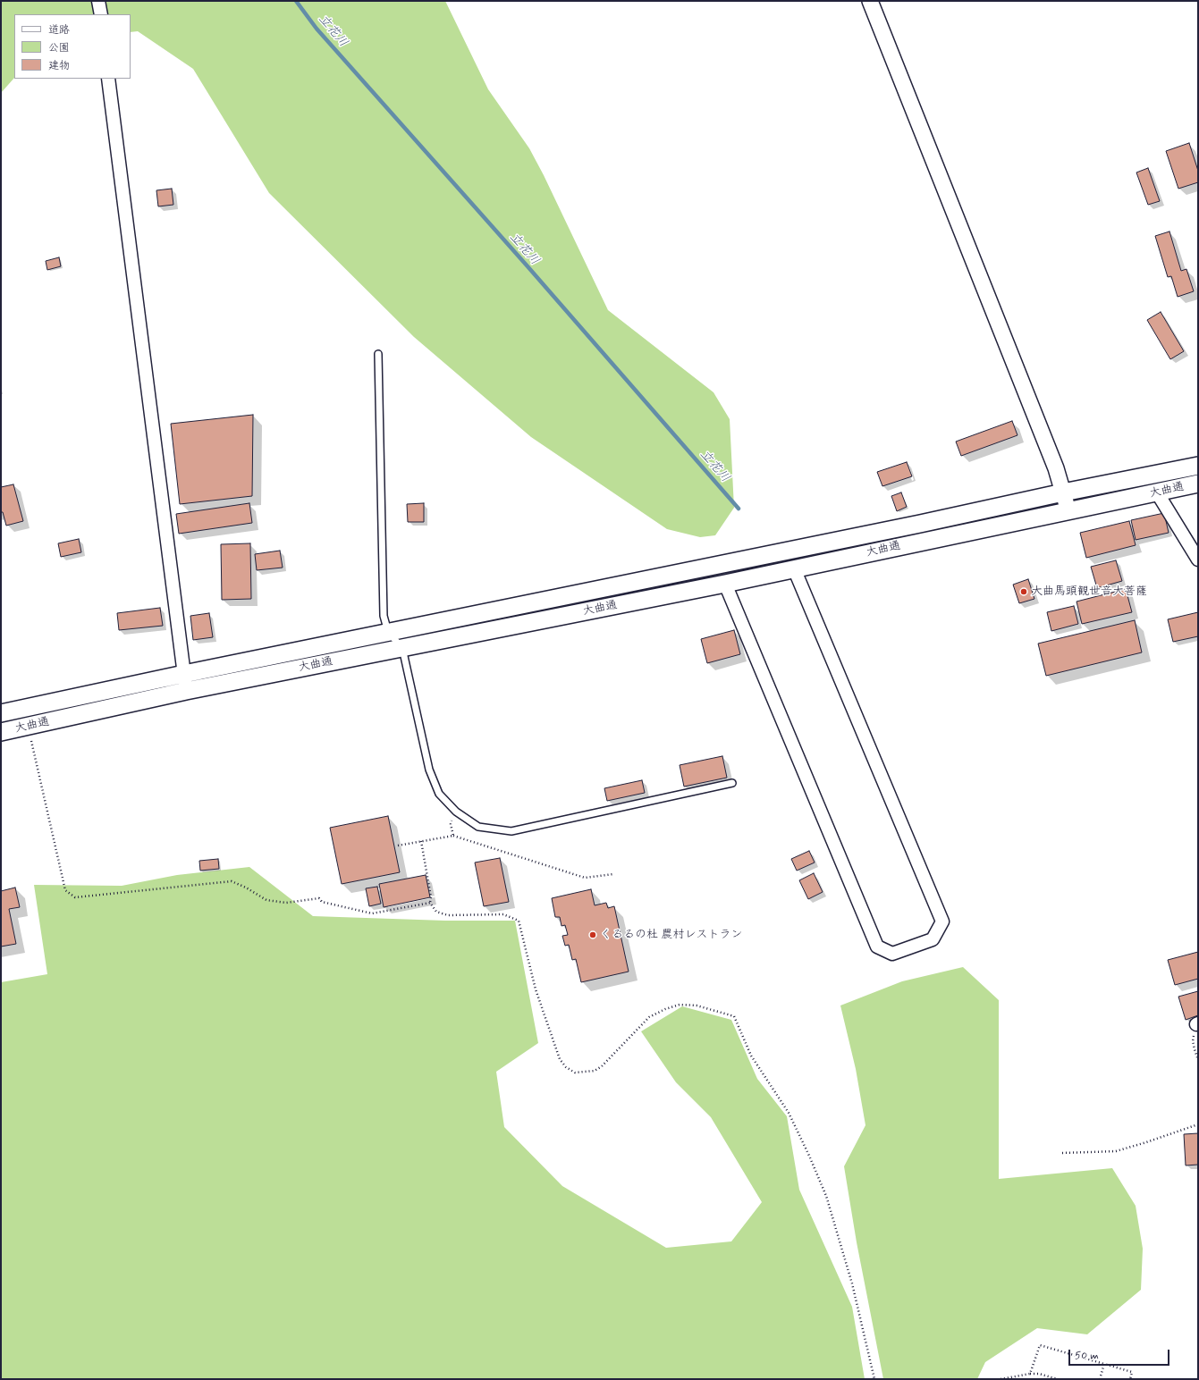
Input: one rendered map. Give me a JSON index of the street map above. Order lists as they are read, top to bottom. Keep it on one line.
{"streets":{"main road":["大曲通"]},"water":["立花川"],"places":["大曲馬頭観世音大菩薩","くるるの杜 農村レストラン"],"legend":["道路","公園","建物"],"scale_bar":"50 m"}
